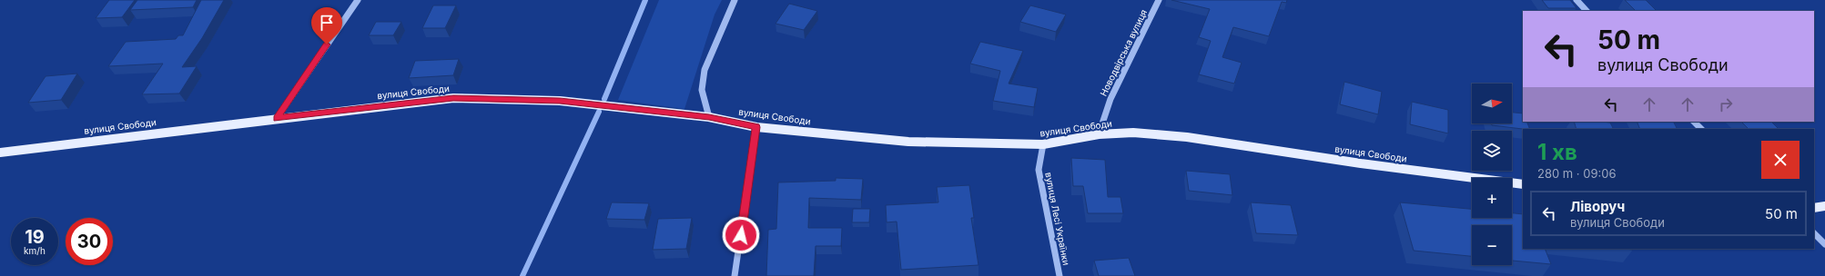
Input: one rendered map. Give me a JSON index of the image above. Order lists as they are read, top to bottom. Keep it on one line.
{"streets":{"main road":["вулиця Свободи"],"street":["Новодвірська вулиця","вулиця Лесі Українки"]},"crossings":[["Новодвірська вулиця","вулиця Свободи"],["вулиця Свободи","вулиця Лесі Українки"]],"north":"right","page":{"turn":["50 m","вулиця Свободи"],"map_buttons":["+","−"],"heading":["1 хв","280 m · 09:06"],"list":[{"name":"Ліворуч","note":"вулиця Свободи","value":"50 m"}],"speed":"19 km/h","limit":"30"}}
